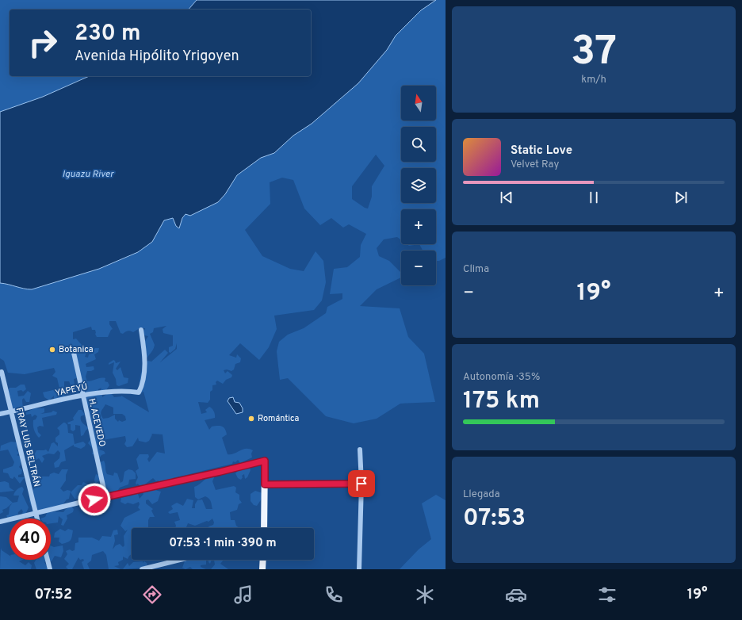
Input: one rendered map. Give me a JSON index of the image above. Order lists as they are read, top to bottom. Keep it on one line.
{"streets":{"street":["YAPEYÚ","H. ACEVEDO","FRAY LUIS BELTRÁN"]},"crossings":[["YAPEYÚ","H. ACEVEDO"],["YAPEYÚ","FRAY LUIS BELTRÁN"]],"water":["Iguazu River"],"places":["Botanica","Romántica"],"north":"top","page":{"tile":[["37","km/h"],"Clima",["Autonomía · 35%","175 km"],["Llegada","07:53"]],"turn":["230 m","Avenida Hipólito Yrigoyen"],"map_buttons":["+","−"],"song":["Static Love","Velvet Ray"],"heat":["−","19°","+"],"limit":"40","trip":"07:53 · 1 min · 390 m","tabs":["07:52","19°"]}}
